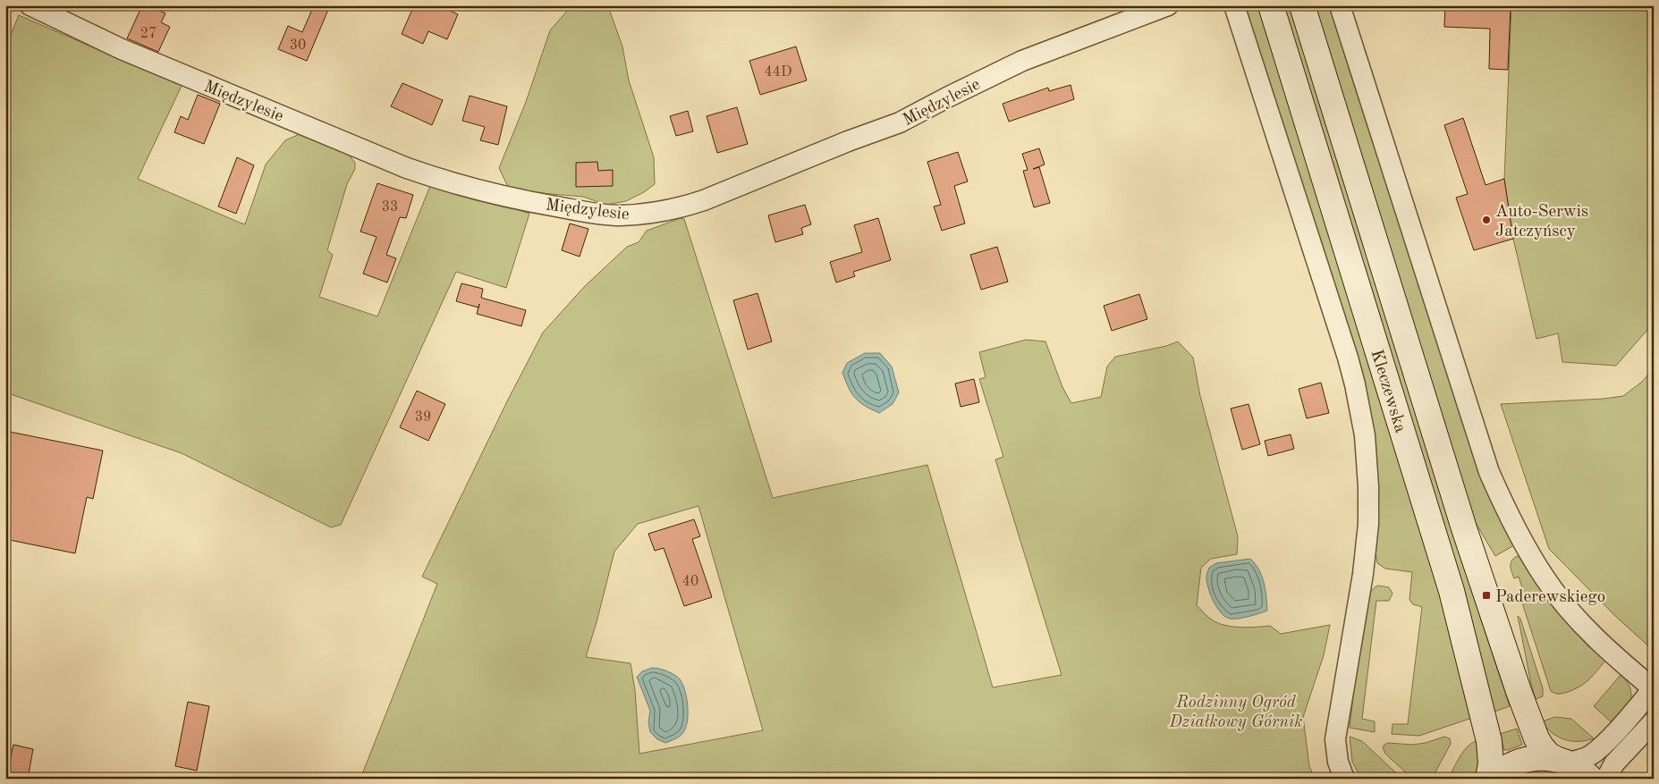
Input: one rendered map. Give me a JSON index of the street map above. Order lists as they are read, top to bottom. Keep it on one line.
{"streets":{"main road":["Kleczewska"],"street":["Międzylesie"]},"parks":["Rodzinny Ogród Działkowy Górnik"],"places":{"other":["Auto-Serwis Jatczyńscy"],"transit":["Paderewskiego"]},"house_numbers":["27","30","44D","33","39","40"]}
